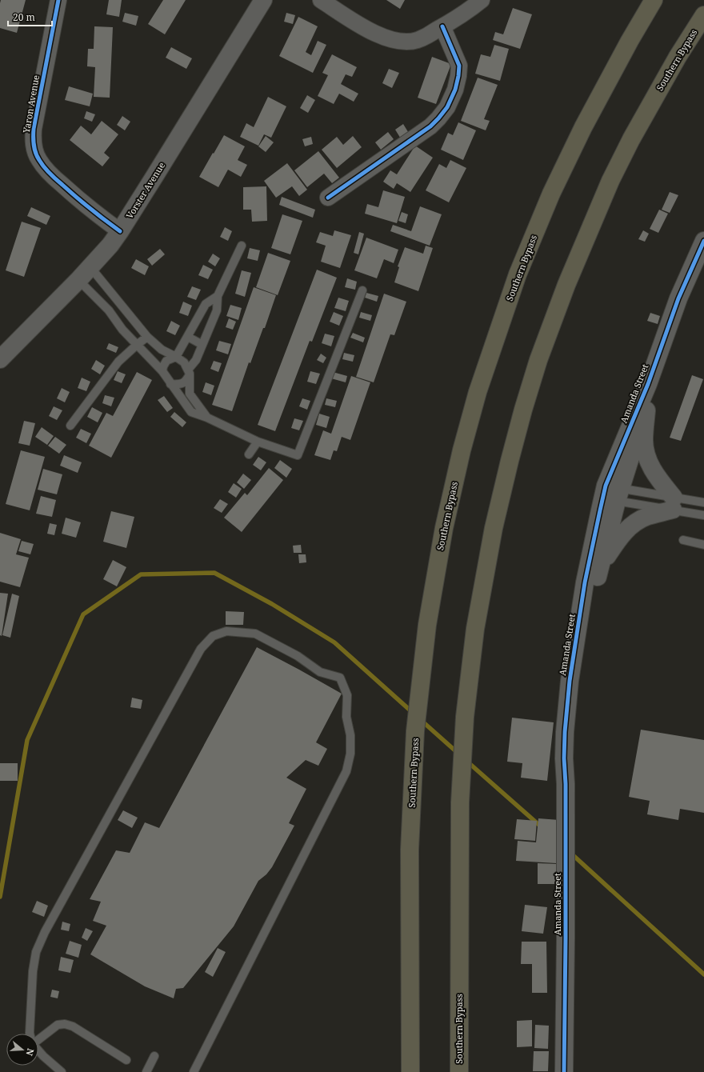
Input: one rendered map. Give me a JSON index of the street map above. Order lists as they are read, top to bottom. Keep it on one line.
{"streets":{"highway":["Southern Bypass"],"street":["Yaron Avenue","Vorster Avenue","Amanda Street"]},"crossings":[["Yaron Avenue","Vorster Avenue"]],"scale_bar":"20 m","north":"right"}
